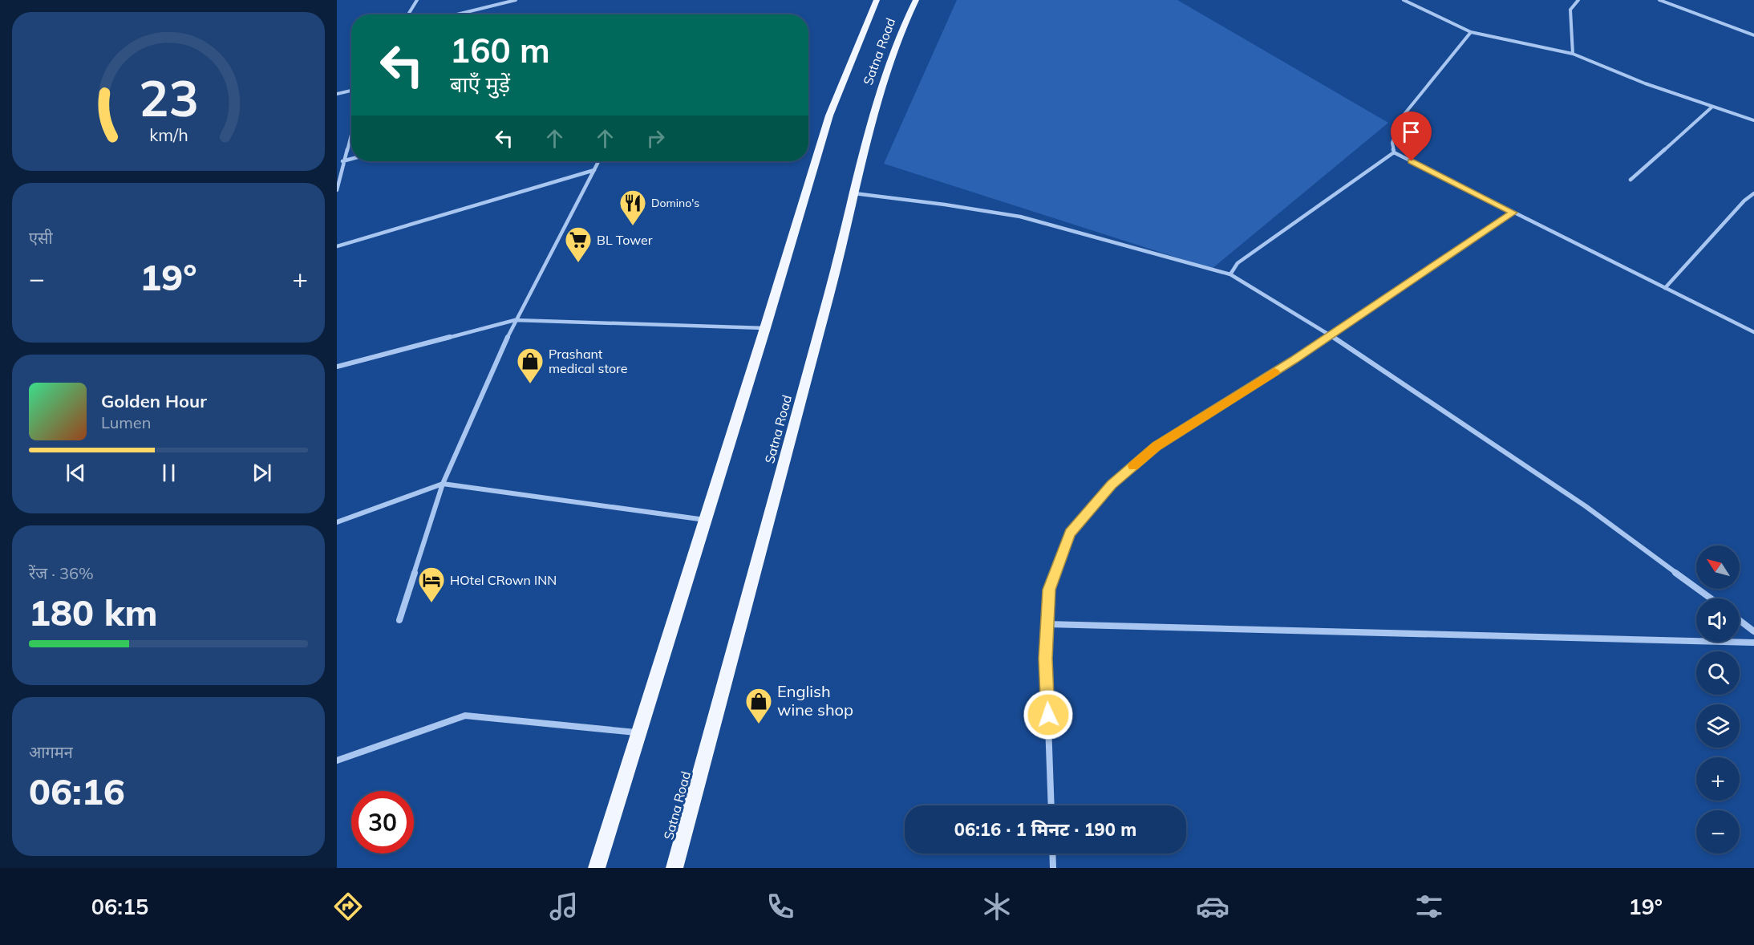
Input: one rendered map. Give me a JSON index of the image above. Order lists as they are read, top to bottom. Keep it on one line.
{"streets":{"main road":["Satna Road"]},"places":{"restaurant":["Domino's"],"supermarket":["BL Tower"],"shop":["Prashant medical store","English wine shop"],"hotel":["HOtel CRown INN"]},"north":"top left","page":{"turn":["160 m","बाएँ मुड़ें"],"tile":["एसी",["रेंज · 36%","180 km"],["आगमन","06:16"]],"heat":["−","19°","+"],"song":["Golden Hour","Lumen"],"map_buttons":["+","−"],"limit":"30","trip":"06:16 · 1 मिनट · 190 m","tabs":["06:15","19°"],"gauge":["23","km/h"]}}
